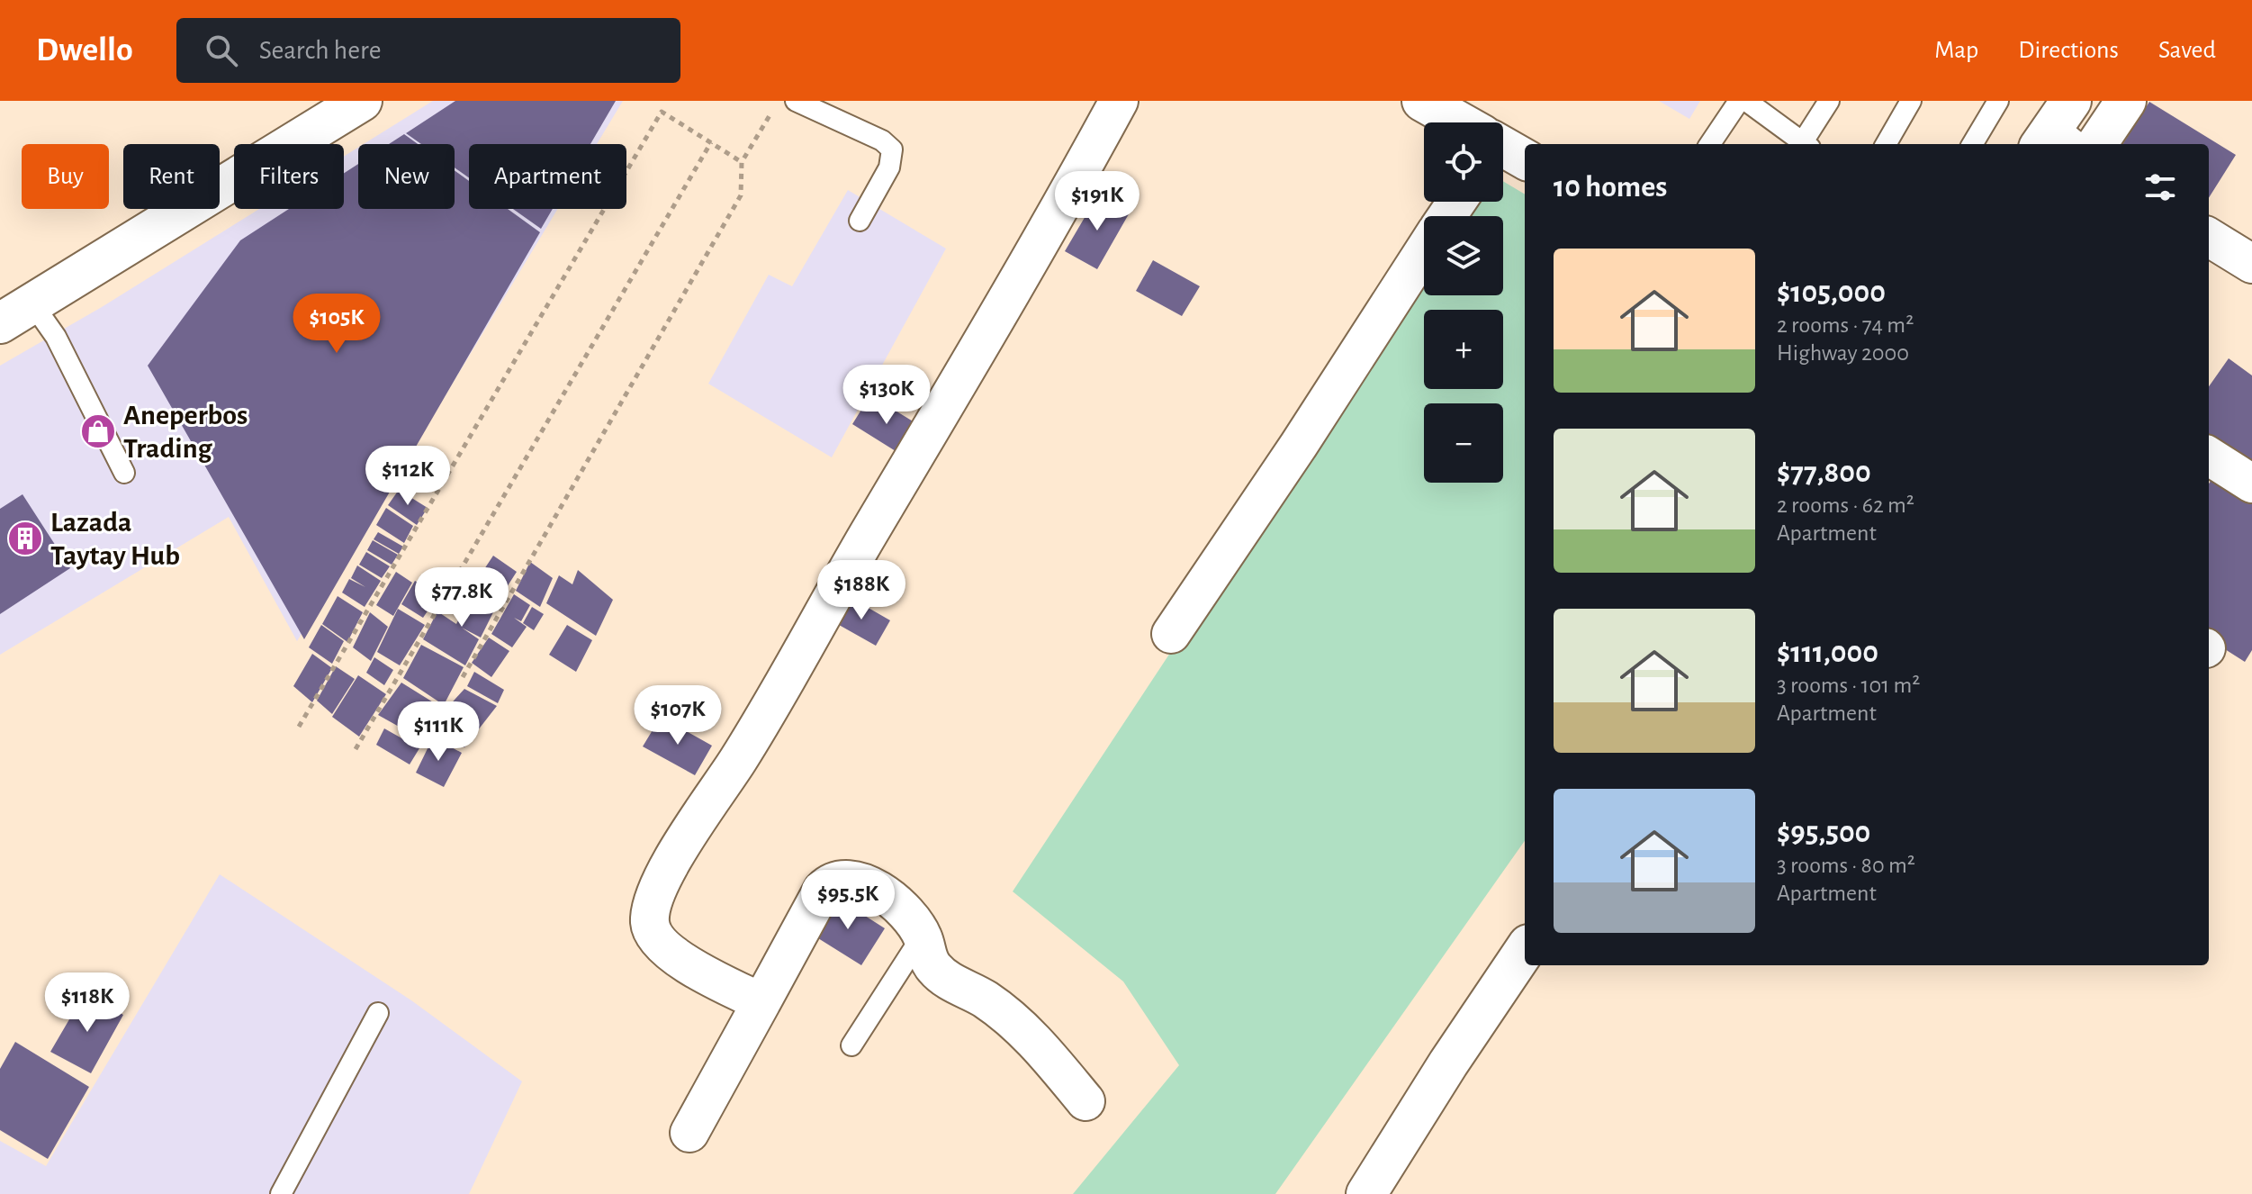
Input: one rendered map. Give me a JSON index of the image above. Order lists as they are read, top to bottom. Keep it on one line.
{"places":{"shop":["Aneperbos Trading"],"building":["Lazada Taytay Hub"]},"page":{"header":"Dwello","search":"Search here","nav":["Map","Directions","Saved"],"map_buttons":["+","−"],"chip":["Buy","Rent","Filters","New","Apartment"],"heading":"10 homes","price":["$191K","$105K","$130K","$112K","$188K","$77.8K","$107K","$111K","$95.5K","$118K"],"list":[{"name":"$105,000","note":"2 rooms · 74 m² · Highway 2000"},{"name":"$77,800","note":"2 rooms · 62 m² · Apartment"},{"name":"$111,000","note":"3 rooms · 101 m² · Apartment"},{"name":"$95,500","note":"3 rooms · 80 m² · Apartment"}]}}
